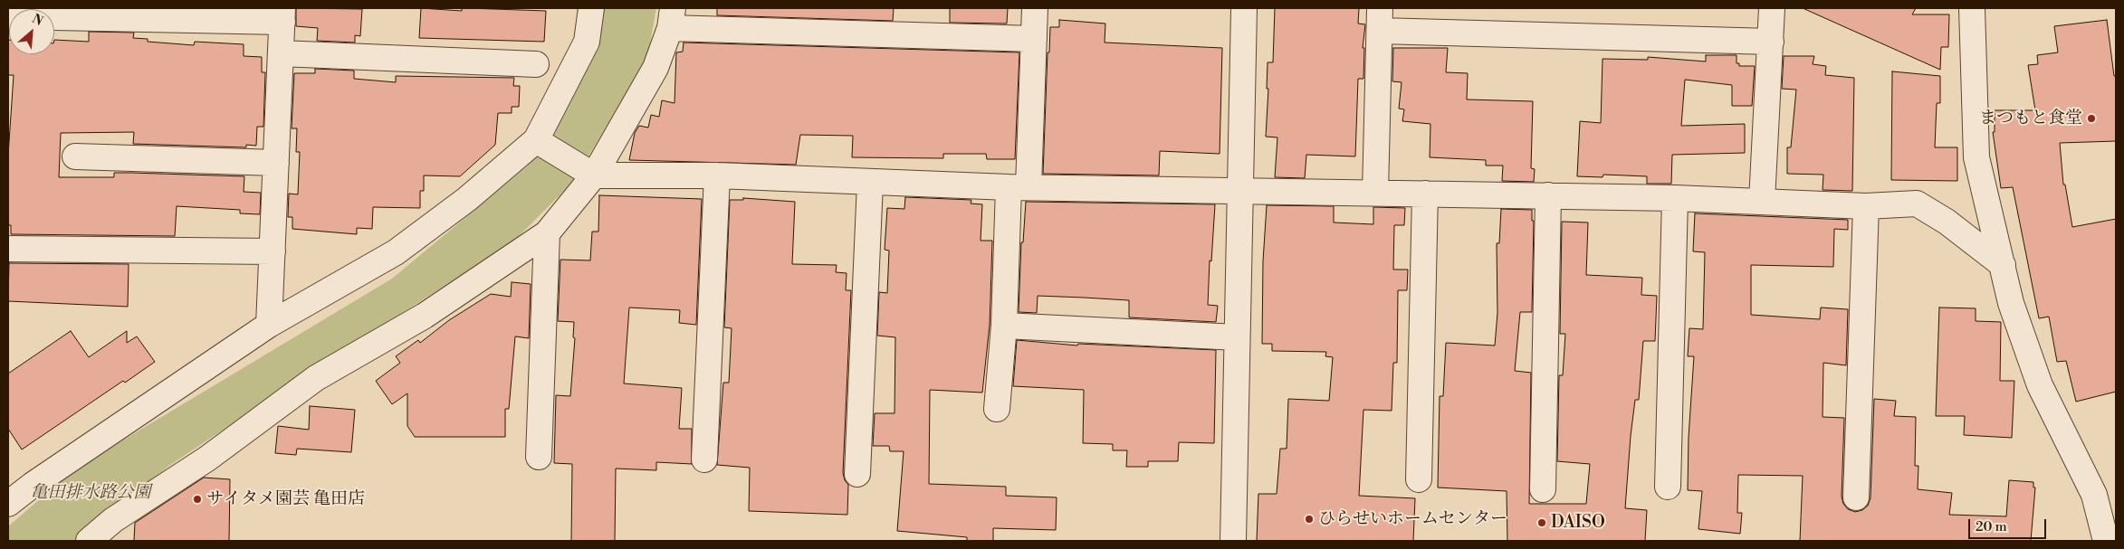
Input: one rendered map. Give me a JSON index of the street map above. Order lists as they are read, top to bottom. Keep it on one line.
{"parks":["亀田排水路公園"],"places":["まつもと食堂","サイタメ園芸 亀田店","ひらせいホームセンター","DAISO"],"scale_bar":"20 m","north":"top right"}
